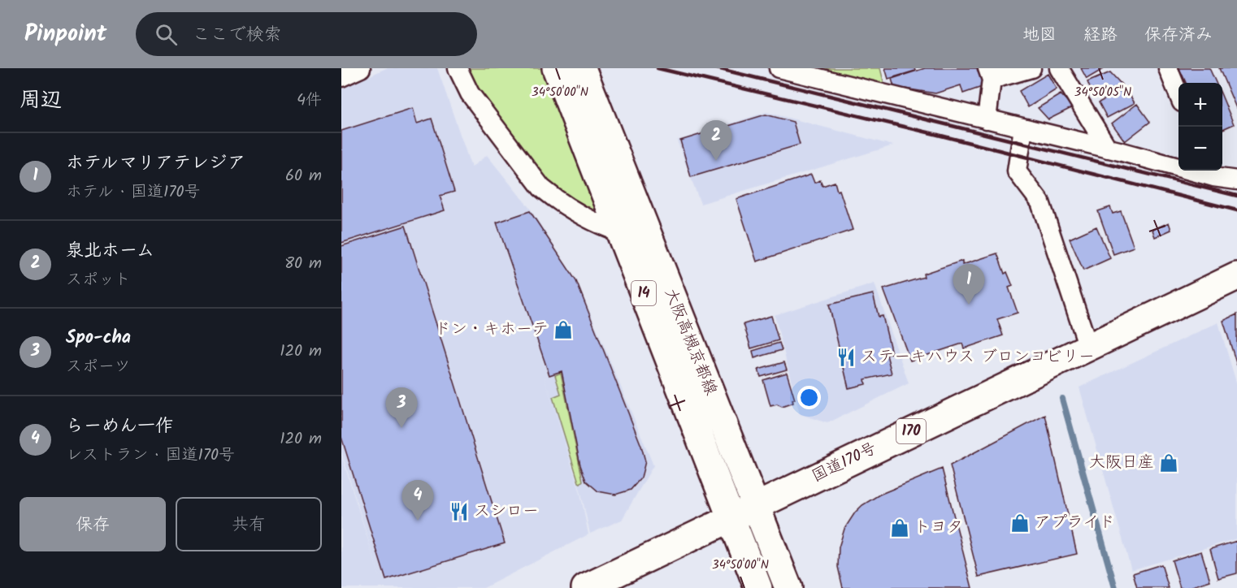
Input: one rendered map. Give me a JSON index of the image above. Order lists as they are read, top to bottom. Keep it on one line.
{"streets":{"main road":["14","大阪高槻京都線","170","国道170号"]},"crossings":[["大阪高槻京都線","国道170号"]],"places":{"shop":["ドン・キホーテ","大阪日産","アプライド","トヨタ"],"restaurant":["ステーキハウス ブロンコビリー","スシロー"]},"page":{"header":"Pinpoint","search":"ここで検索","nav":["地図","経路","保存済み"],"heading":["周辺","4件"],"map_buttons":["+","−"],"pins":["2","1","3","4"],"list":[{"mark":"1","name":"ホテルマリアテレジア","note":"ホテル · 国道170号","value":"60 m"},{"mark":"2","name":"泉北ホーム","note":"スポット","value":"80 m"},{"mark":"3","name":"Spo-cha","note":"スポーツ","value":"120 m"},{"mark":"4","name":"らーめん一作","note":"レストラン · 国道170号","value":"120 m"}],"buttons":["保存","共有"]},"coordinates":["34°50'05\"N","34°50'00\"N"]}
